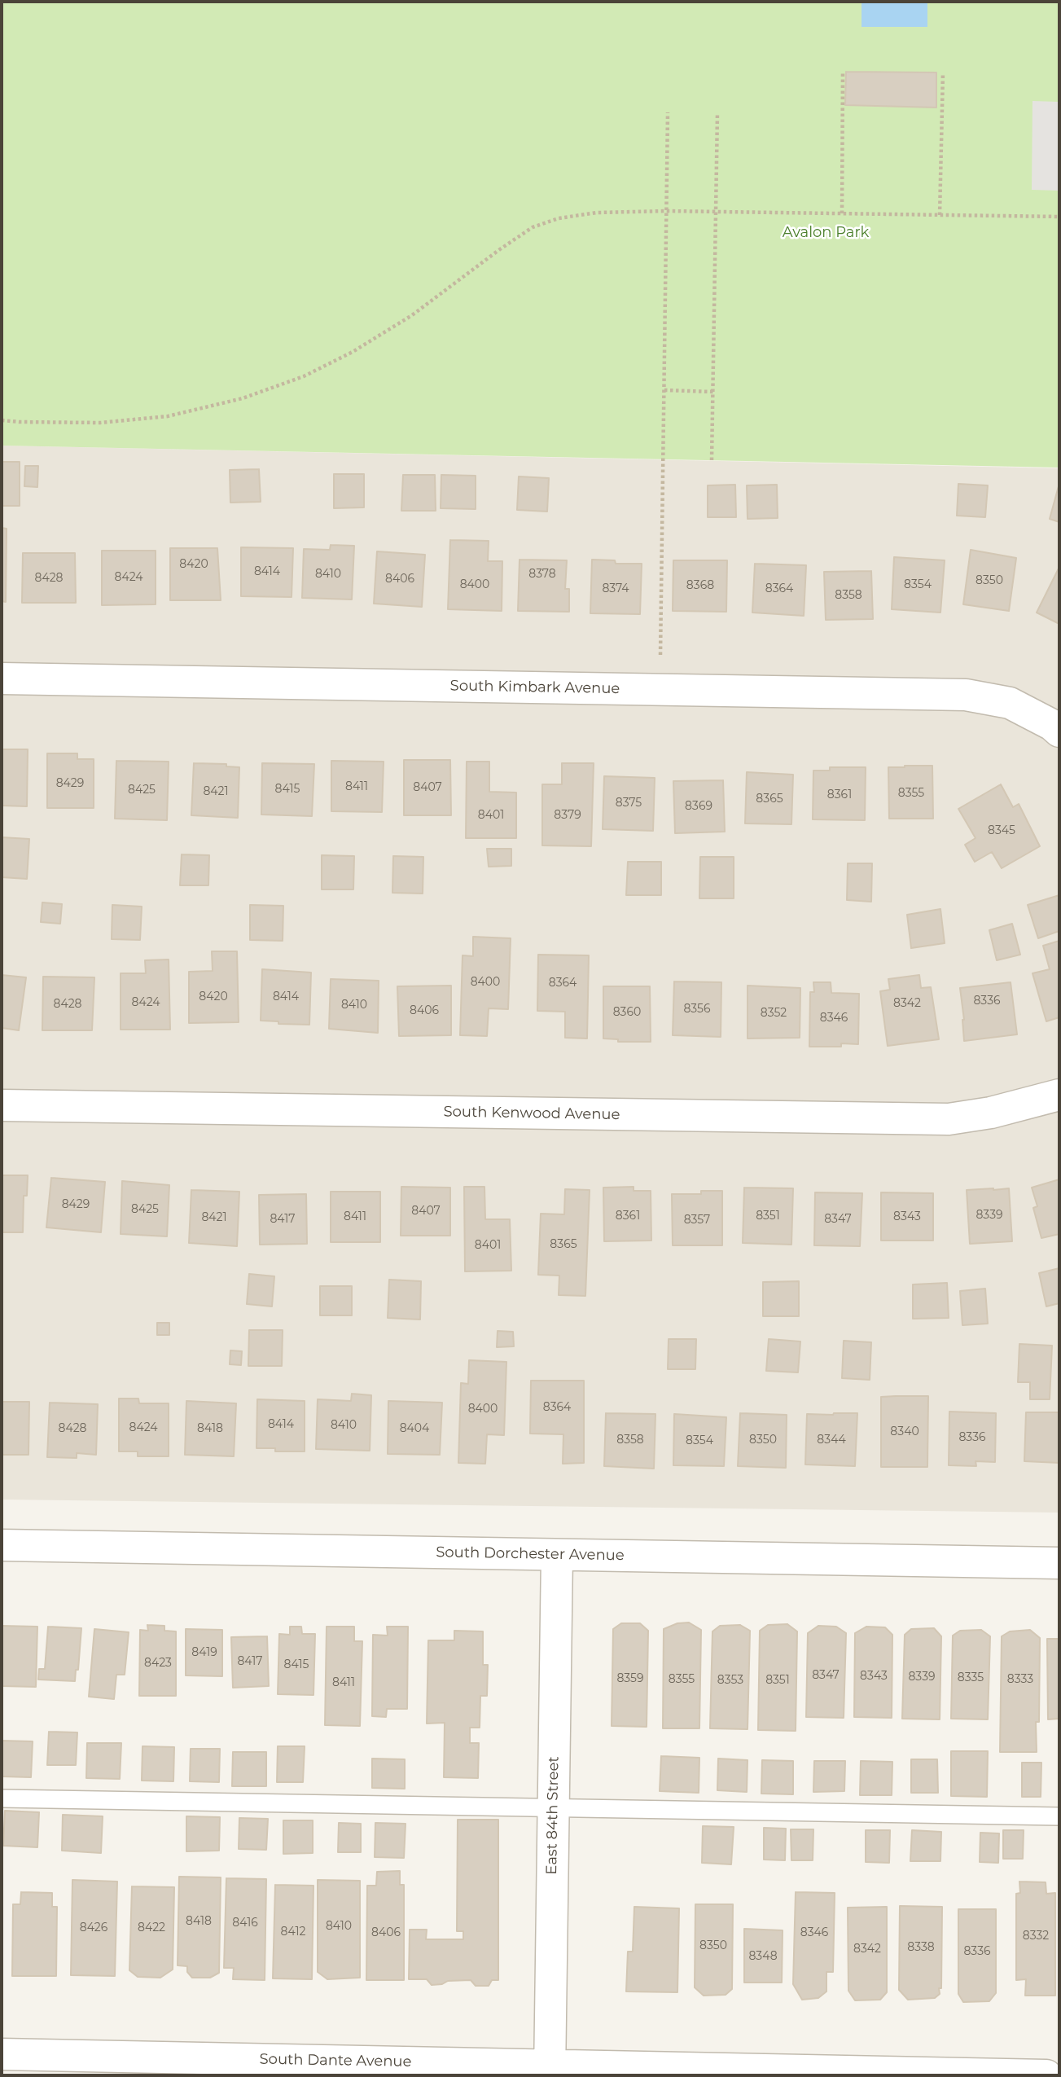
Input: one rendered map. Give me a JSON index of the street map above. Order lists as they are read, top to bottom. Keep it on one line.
{"streets":{"street":["South Kimbark Avenue","South Kenwood Avenue","South Dorchester Avenue","East 84th Street","South Dante Avenue"]},"crossings":[["South Dorchester Avenue","East 84th Street"],["East 84th Street","South Dante Avenue"]],"parks":["Avalon Park"],"house_numbers":["8420","8414","8410","8378","8424","8428","8406","8350","8400","8354","8368","8374","8364","8358","8429","8411","8407","8415","8425","8421","8355","8361","8365","8375","8369","8401","8379","8345","8400","8364","8420","8414","8336","8424","8342","8428","8410","8356","8406","8360","8352","8346","8429","8425","8407","8339","8361","8351","8411","8343","8421","8417","8347","8357","8365","8401","8364","8400","8414","8410","8424","8428","8418","8404","8340","8336","8358","8350","8344","8354","8419","8417","8423","8415","8347","8343","8339","8335","8359","8355","8333","8353","8351","8411","8418","8416","8410","8426","8422","8412","8406","8346","8332","8350","8338","8342","8336","8348"]}
